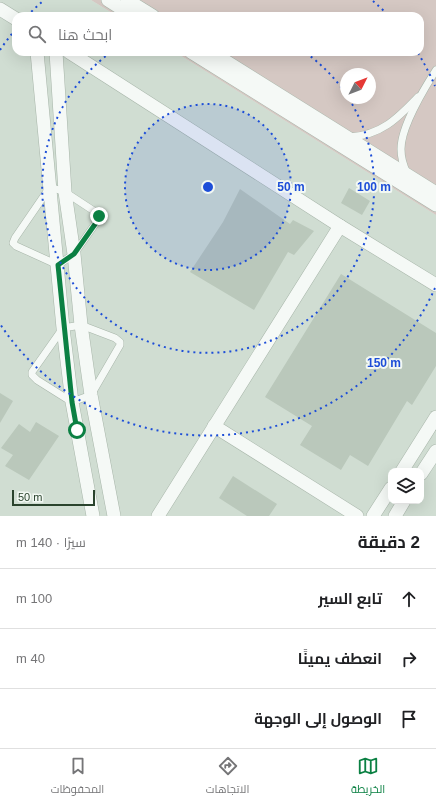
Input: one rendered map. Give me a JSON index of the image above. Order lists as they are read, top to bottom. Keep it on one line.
{"scale_bar":"50 m","north":"top right","page":{"search":"ابحث هنا","scale":"50 m","heading":["2 دقيقة","سيرًا · 140 m"],"list":[["تابع السير","100 m"],["انعطف يمينًا","40 m"],"الوصول إلى الوجهة"],"nav":["الخريطة","الاتجاهات","المحفوظات"]},"rings":["50 m","100 m","150 m"]}
